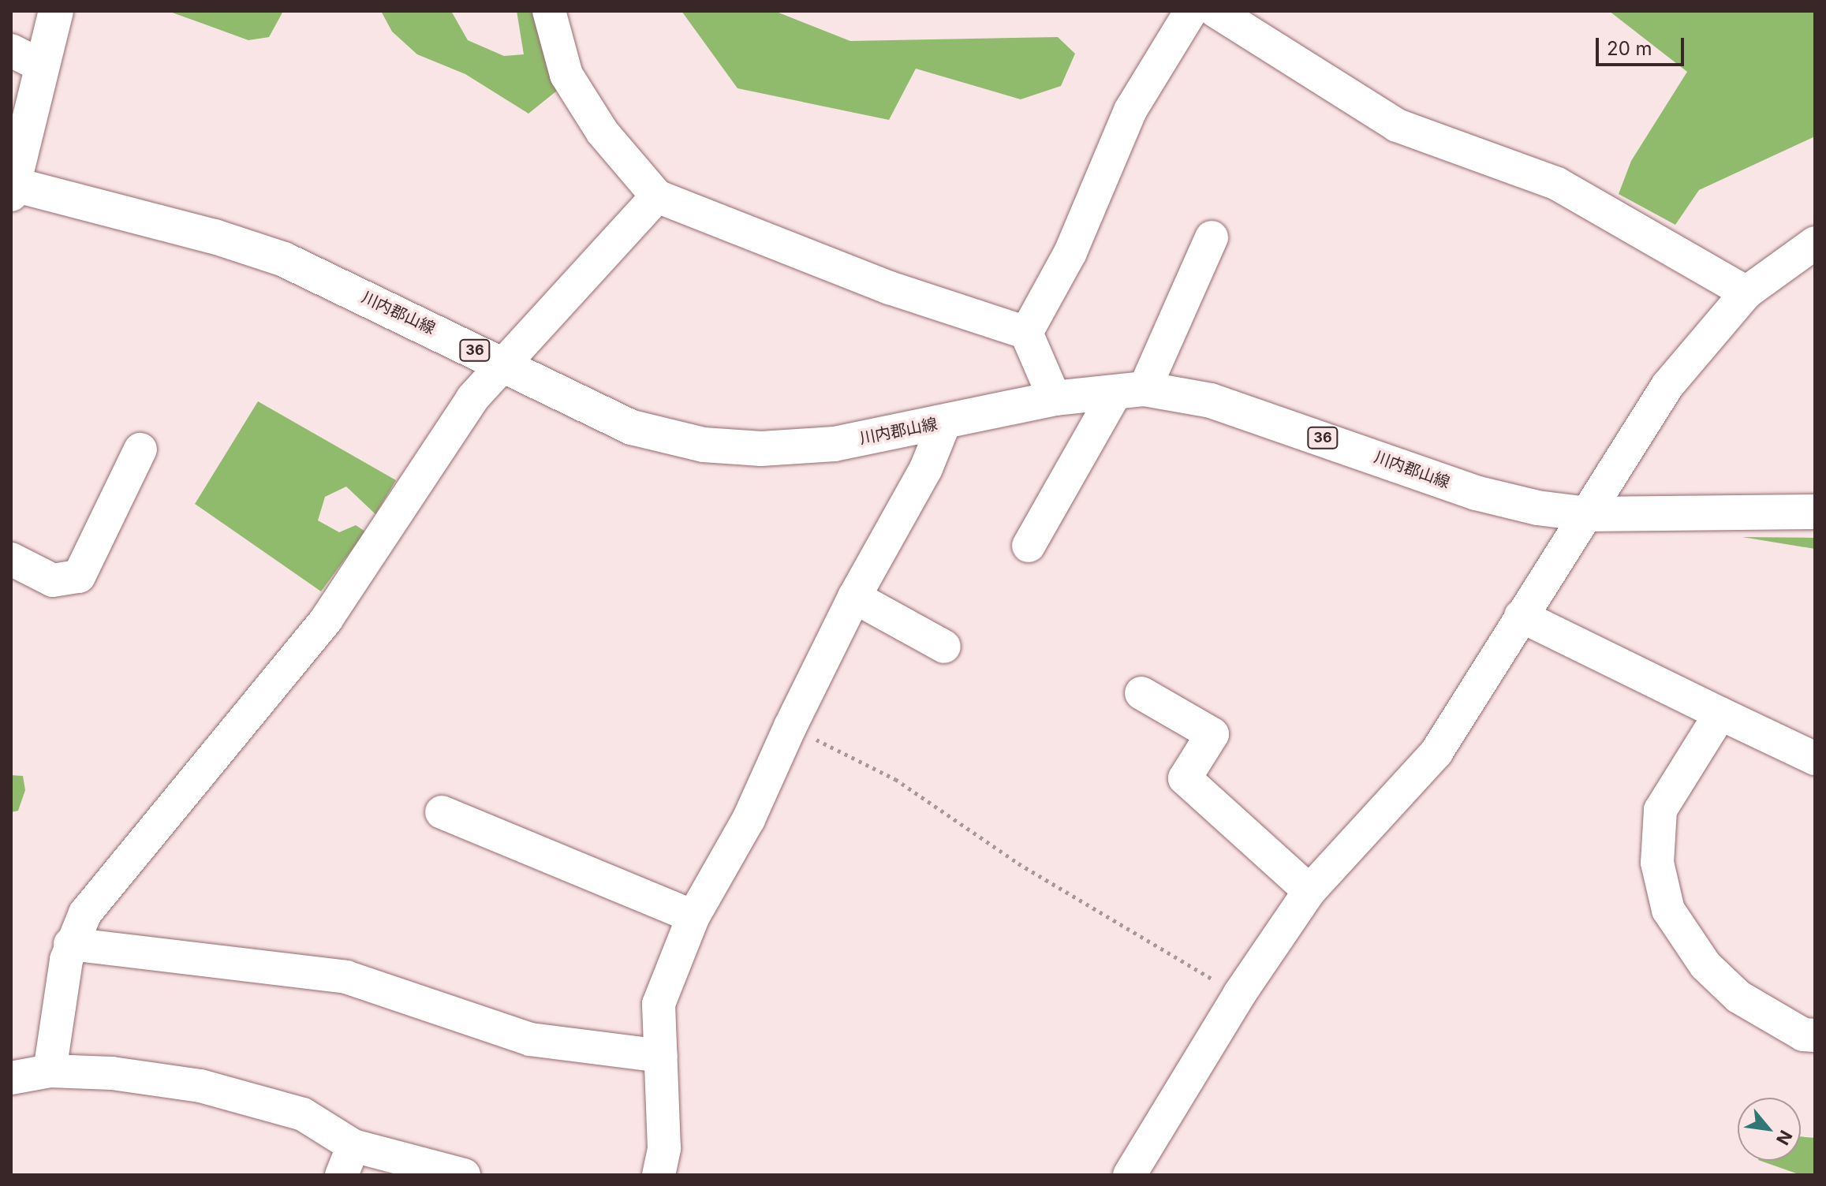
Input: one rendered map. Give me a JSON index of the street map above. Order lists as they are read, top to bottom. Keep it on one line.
{"streets":{"main road":["川内郡山線","36"]},"scale_bar":"20 m","north":"bottom right"}
